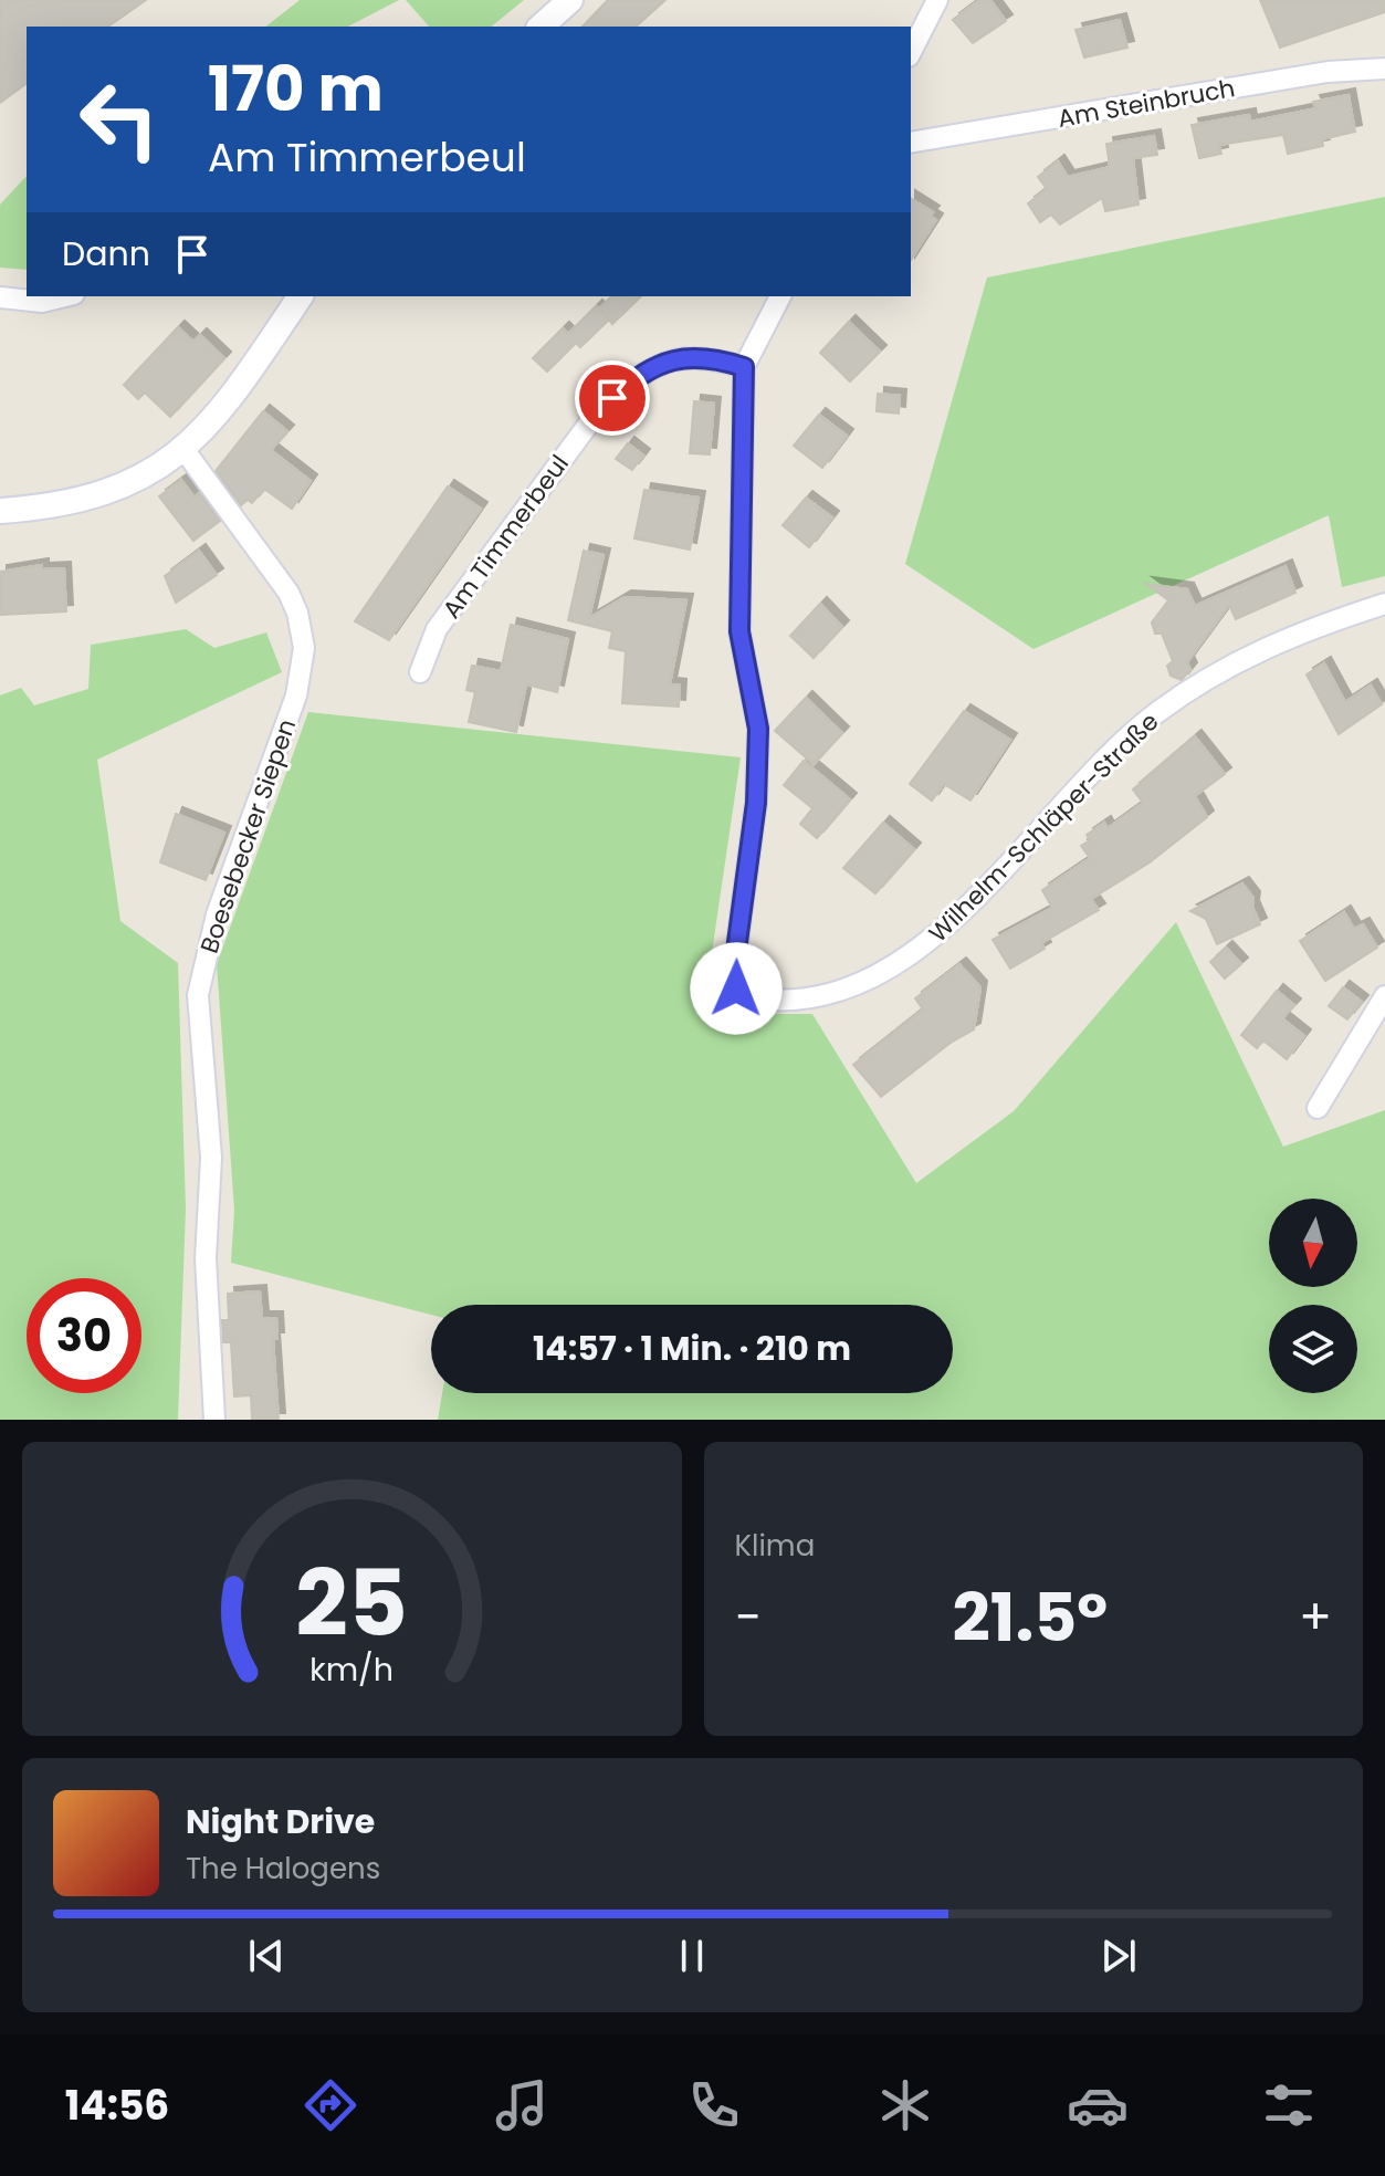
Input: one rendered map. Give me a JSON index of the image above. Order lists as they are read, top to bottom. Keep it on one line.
{"streets":{"street":["Am Steinbruch","Am Timmerbeul","Wilhelm-Schläper-Straße","Boesebecker Siepen"]},"crossings":[["Am Timmerbeul","Wilhelm-Schläper-Straße"]],"north":"bottom","page":{"turn":["170 m","Am Timmerbeul"],"then":"Dann","limit":"30","trip":"14:57 · 1 Min. · 210 m","tile":"Klima","heat":["−","21.5°","+"],"song":["Night Drive","The Halogens"],"tabs":"14:56","gauge":["25","km/h"]}}
